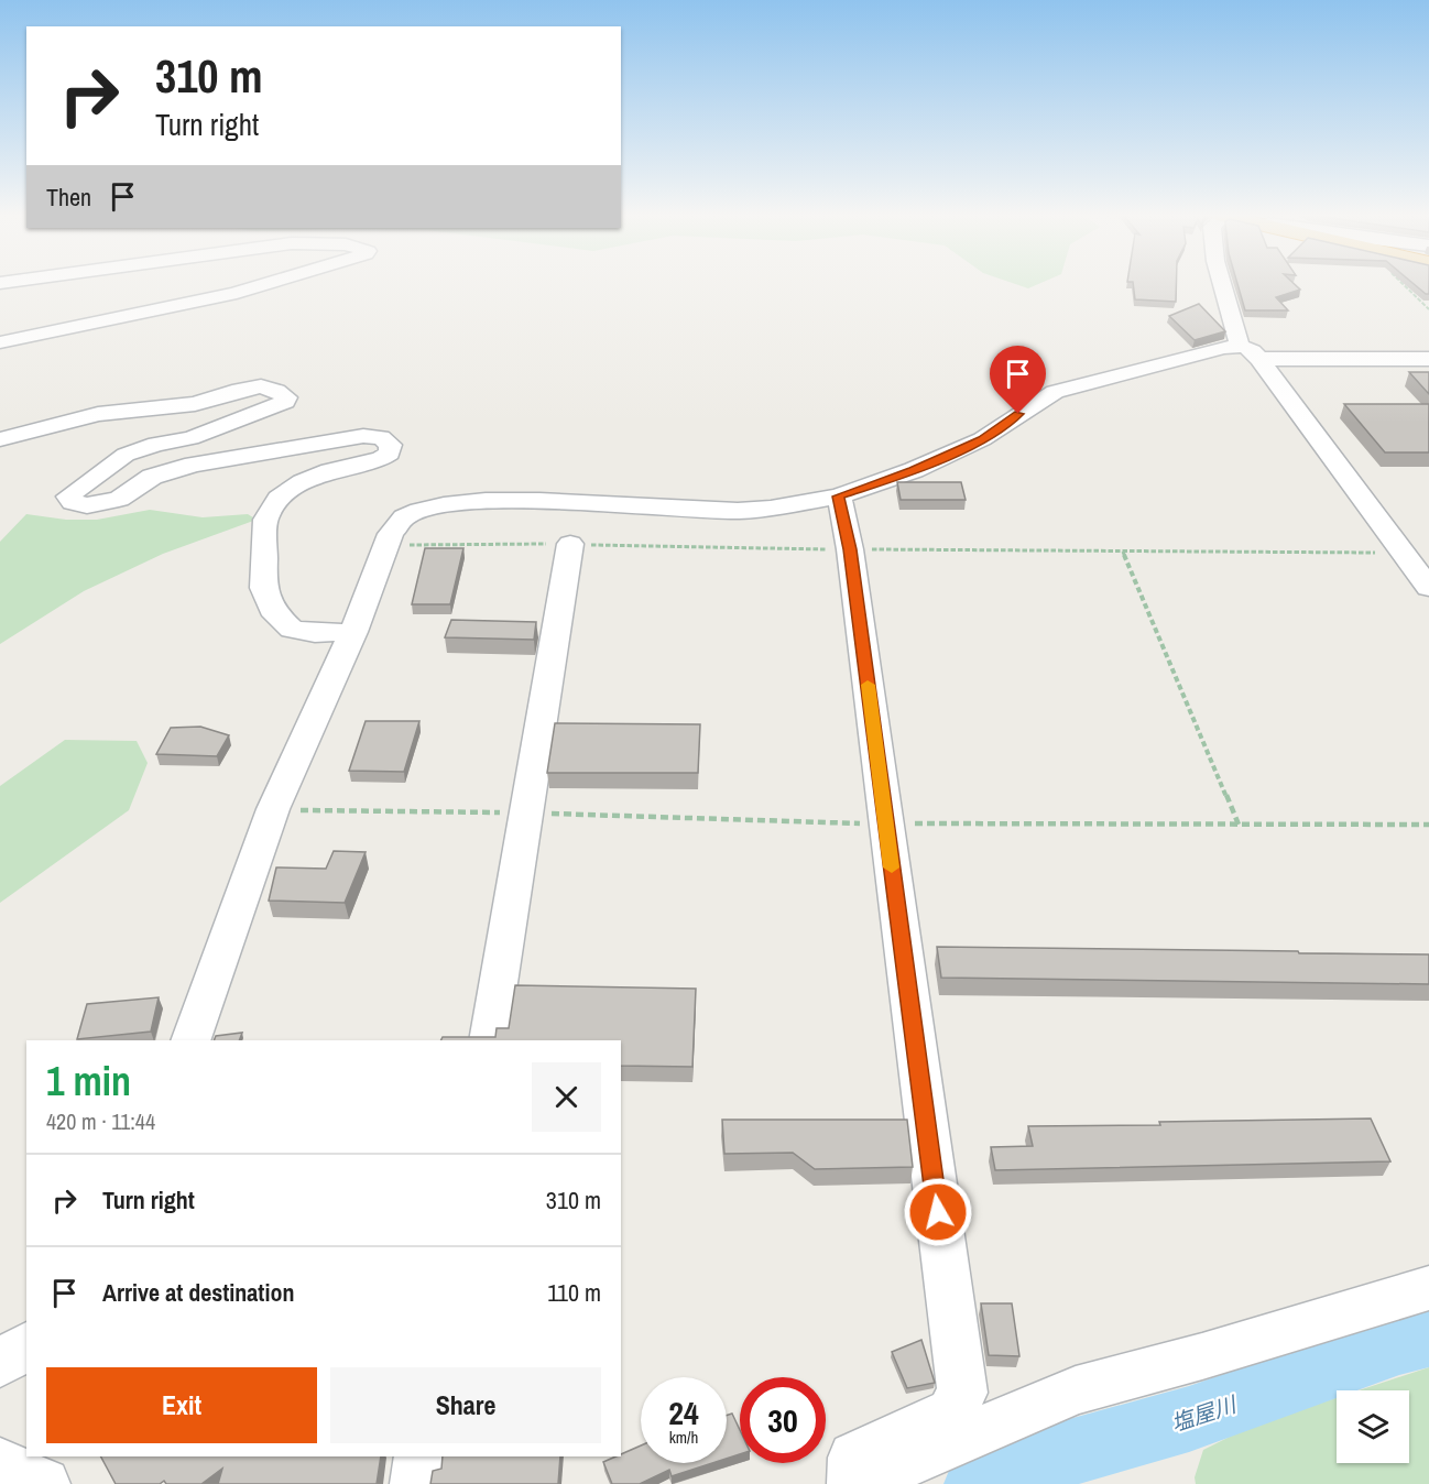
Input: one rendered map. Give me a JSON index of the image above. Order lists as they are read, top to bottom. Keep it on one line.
{"water":["塩屋川"],"page":{"turn":["310 m","Turn right"],"then":"Then","heading":["1 min","420 m · 11:44"],"list":[{"name":"Turn right","value":"310 m"},{"name":"Arrive at destination","value":"110 m"}],"buttons":["Exit","Share"],"speed":"24 km/h","limit":"30"}}
